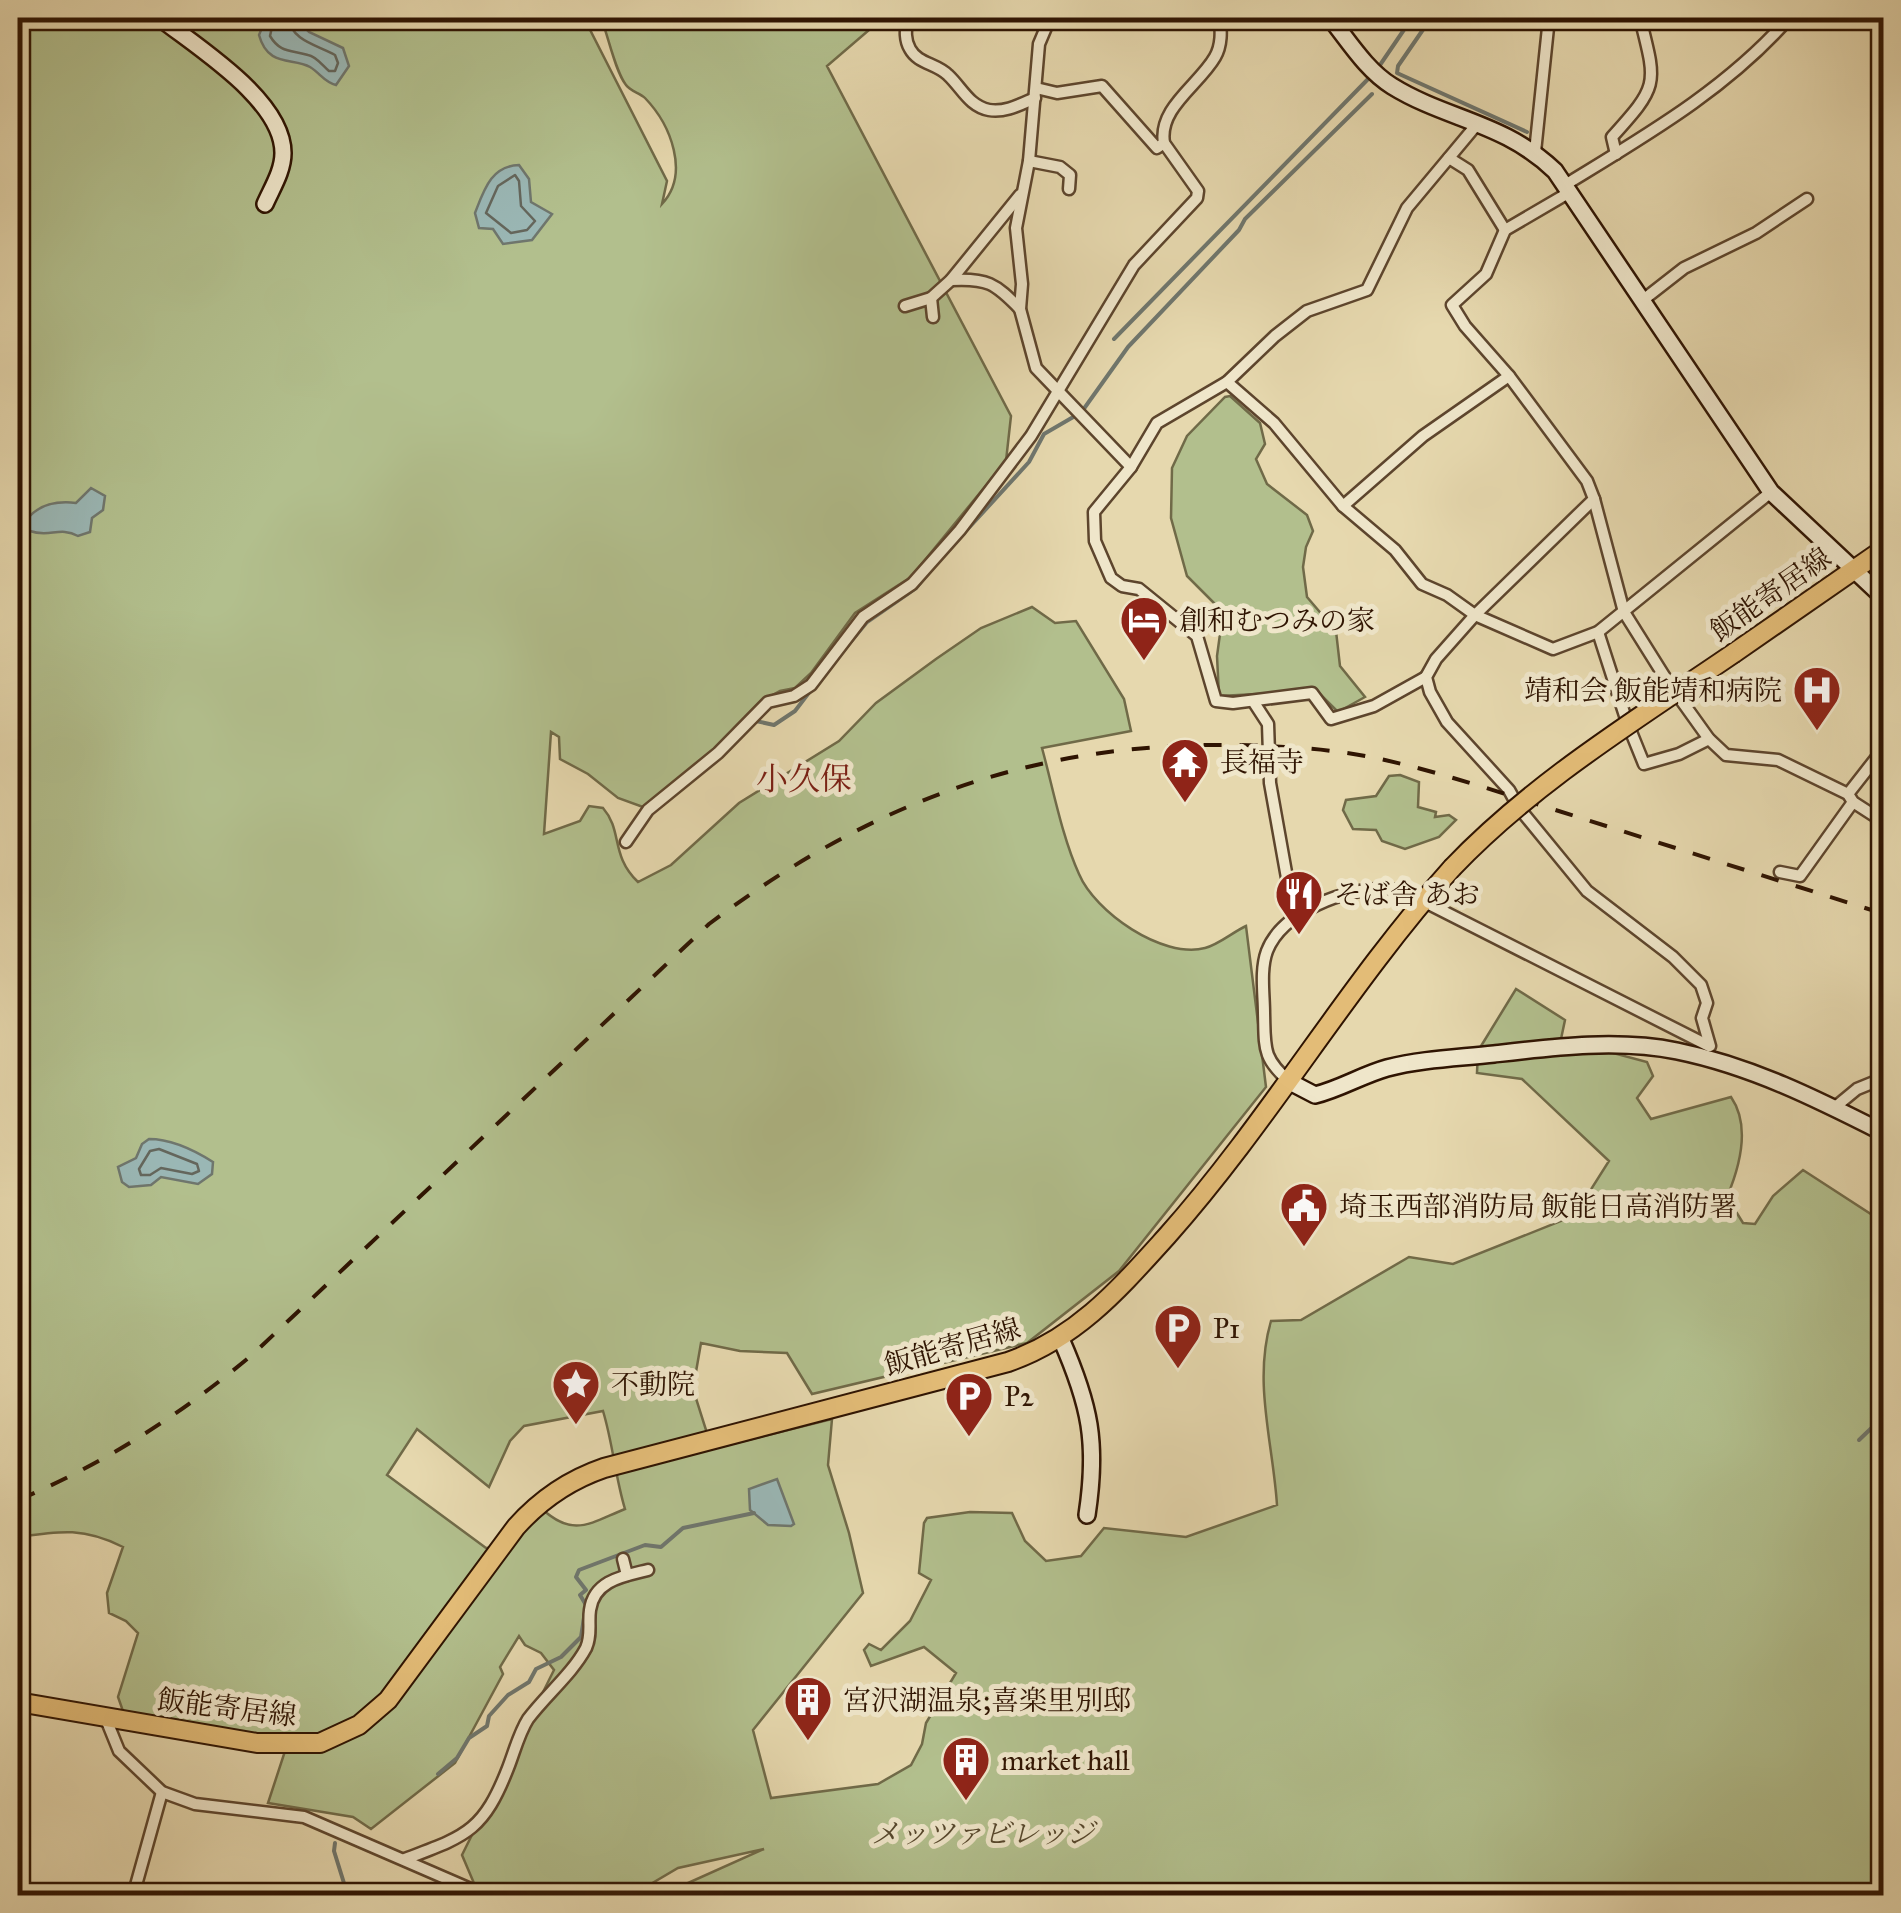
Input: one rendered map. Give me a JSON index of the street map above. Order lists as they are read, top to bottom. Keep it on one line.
{"streets":{"main road":["飯能寄居線"]},"districts":["小久保"],"parks":["メッツァビレッジ"],"places":{"hotel":["創和むつみの家"],"hospital":["靖和会 飯能靖和病院"],"temple":["長福寺"],"restaurant":["そば舎 あお"],"public building":["埼玉西部消防局 飯能日高消防署"],"parking":["P1","P2"],"place":["不動院"],"building":["宮沢湖温泉;喜楽里別邸","market hall"]}}
